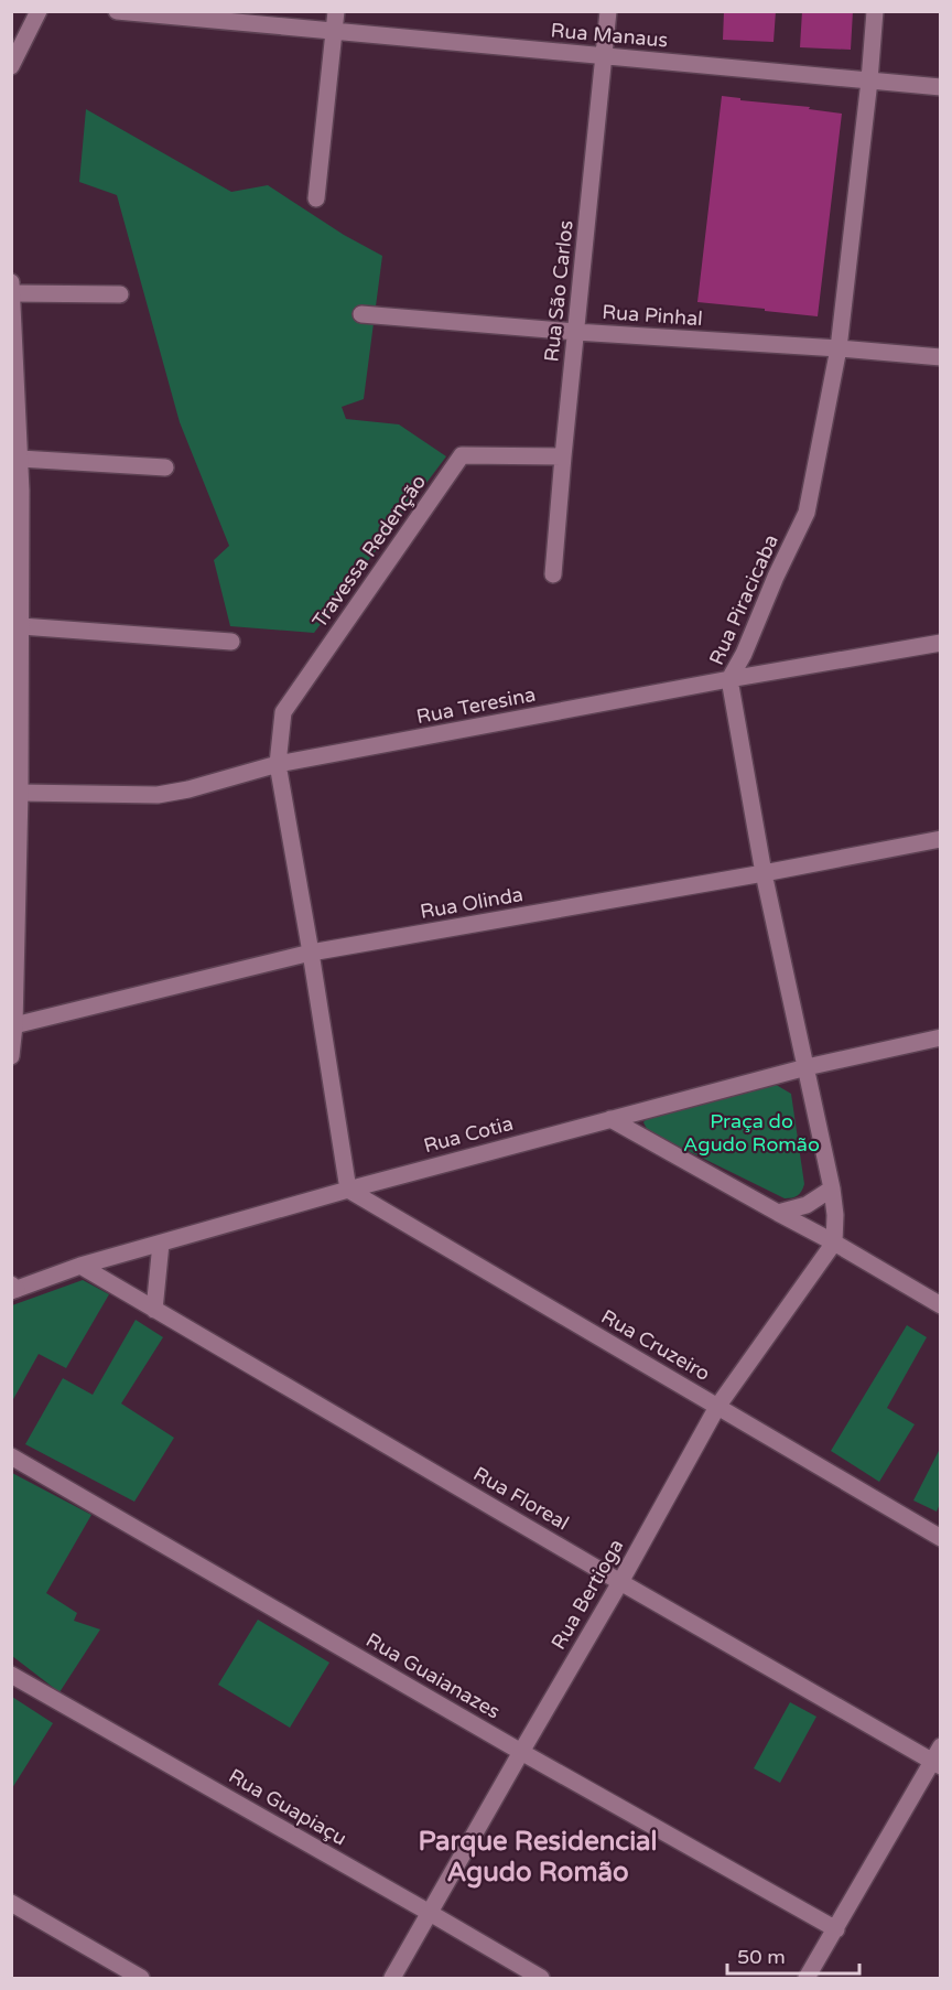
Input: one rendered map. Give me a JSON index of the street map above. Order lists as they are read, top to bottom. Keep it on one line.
{"streets":{"street":["Rua Manaus","Rua São Carlos","Rua Pinhal","Travessa Redenção","Rua Piracicaba","Rua Teresina","Rua Olinda","Rua Cotia","Rua Cruzeiro","Rua Floreal","Rua Bertioga","Rua Guaianazes","Rua Guapiaçu"]},"crossings":[["Rua Manaus","Rua São Carlos"],["Rua Manaus","Rua Piracicaba"],["Rua São Carlos","Rua Pinhal"],["Rua São Carlos","Travessa Redenção"],["Rua Pinhal","Rua Piracicaba"],["Travessa Redenção","Rua Teresina"],["Rua Piracicaba","Rua Teresina"],["Rua Piracicaba","Rua Olinda"],["Rua Piracicaba","Rua Cotia"],["Rua Piracicaba","Rua Bertioga"],["Rua Cotia","Rua Cruzeiro"],["Rua Cotia","Rua Floreal"],["Rua Cruzeiro","Rua Bertioga"],["Rua Floreal","Rua Bertioga"],["Rua Bertioga","Rua Guaianazes"],["Rua Bertioga","Rua Guapiaçu"]],"districts":["Parque Residencial Agudo Romão"],"parks":["Praça do Agudo Romão"],"scale_bar":"50 m"}
